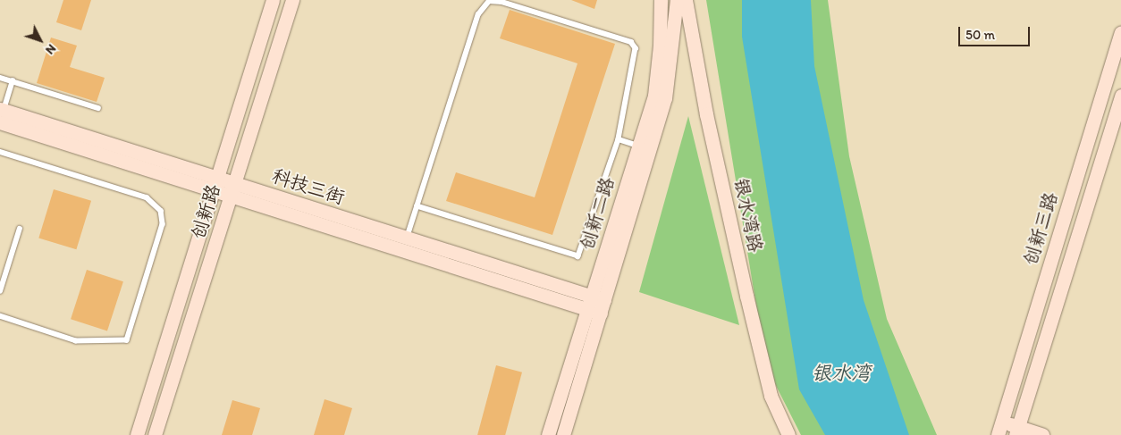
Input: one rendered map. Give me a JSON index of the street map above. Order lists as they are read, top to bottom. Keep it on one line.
{"streets":{"street":["科技三街","创新路","创新二路","银水湾路","创新三路"]},"crossings":[["科技三街","创新路"],["科技三街","创新二路"]],"water":["银水湾"],"scale_bar":"50 m","north":"bottom right"}
